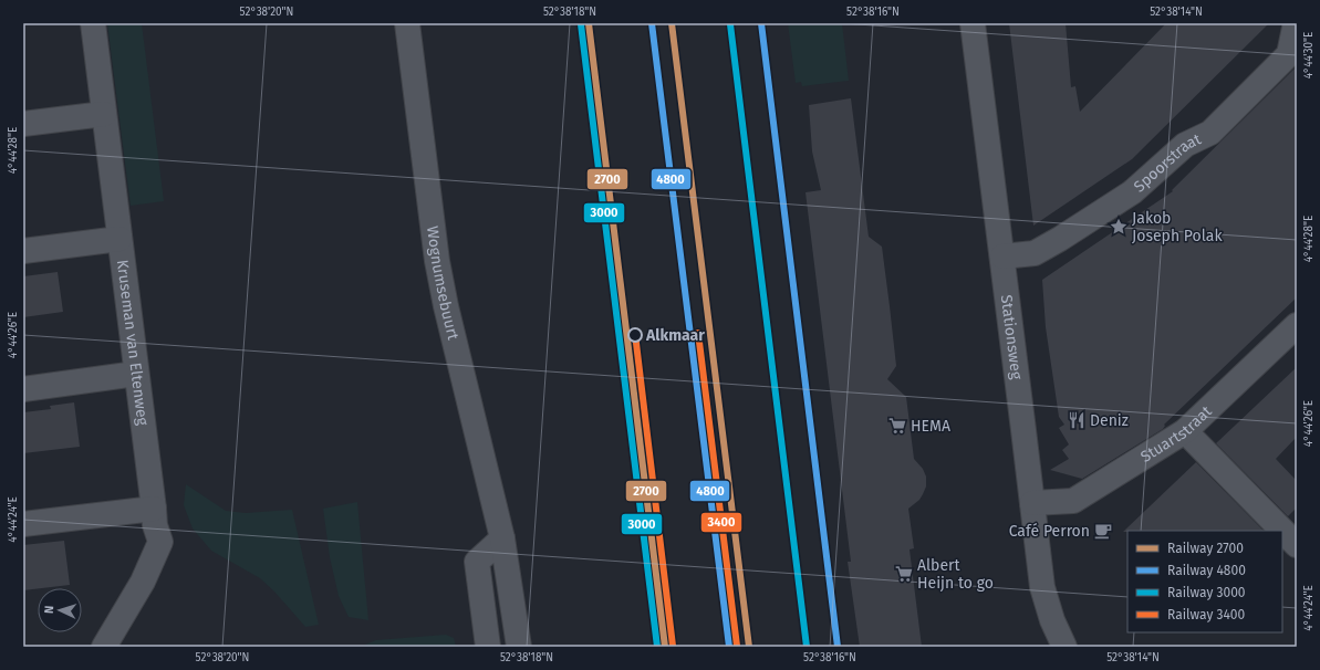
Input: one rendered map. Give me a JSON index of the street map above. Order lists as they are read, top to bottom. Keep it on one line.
{"streets":{"street":["Spoorstraat","Wognumsebuurt","Stationsweg","Kruseman van Eltenweg","Stuartstraat"]},"crossings":[["Spoorstraat","Stationsweg"],["Stationsweg","Stuartstraat"]],"places":{"place":["Jakob Joseph Polak"],"other":["Alkmaar"],"restaurant":["Deniz"],"supermarket":["HEMA","Albert Heijn to go"],"cafe":["Café Perron"]},"lines":["rail line 2700","rail line 4800","rail line 3000","rail line 3400"],"legend":["Railway 2700","Railway 4800","Railway 3000","Railway 3400"],"north":"left","coordinates":["52°38'20\"N","52°38'18\"N","52°38'16\"N","52°38'14\"N","4°44'30\"E","4°44'28\"E","4°44'26\"E","4°44'24\"E"]}
